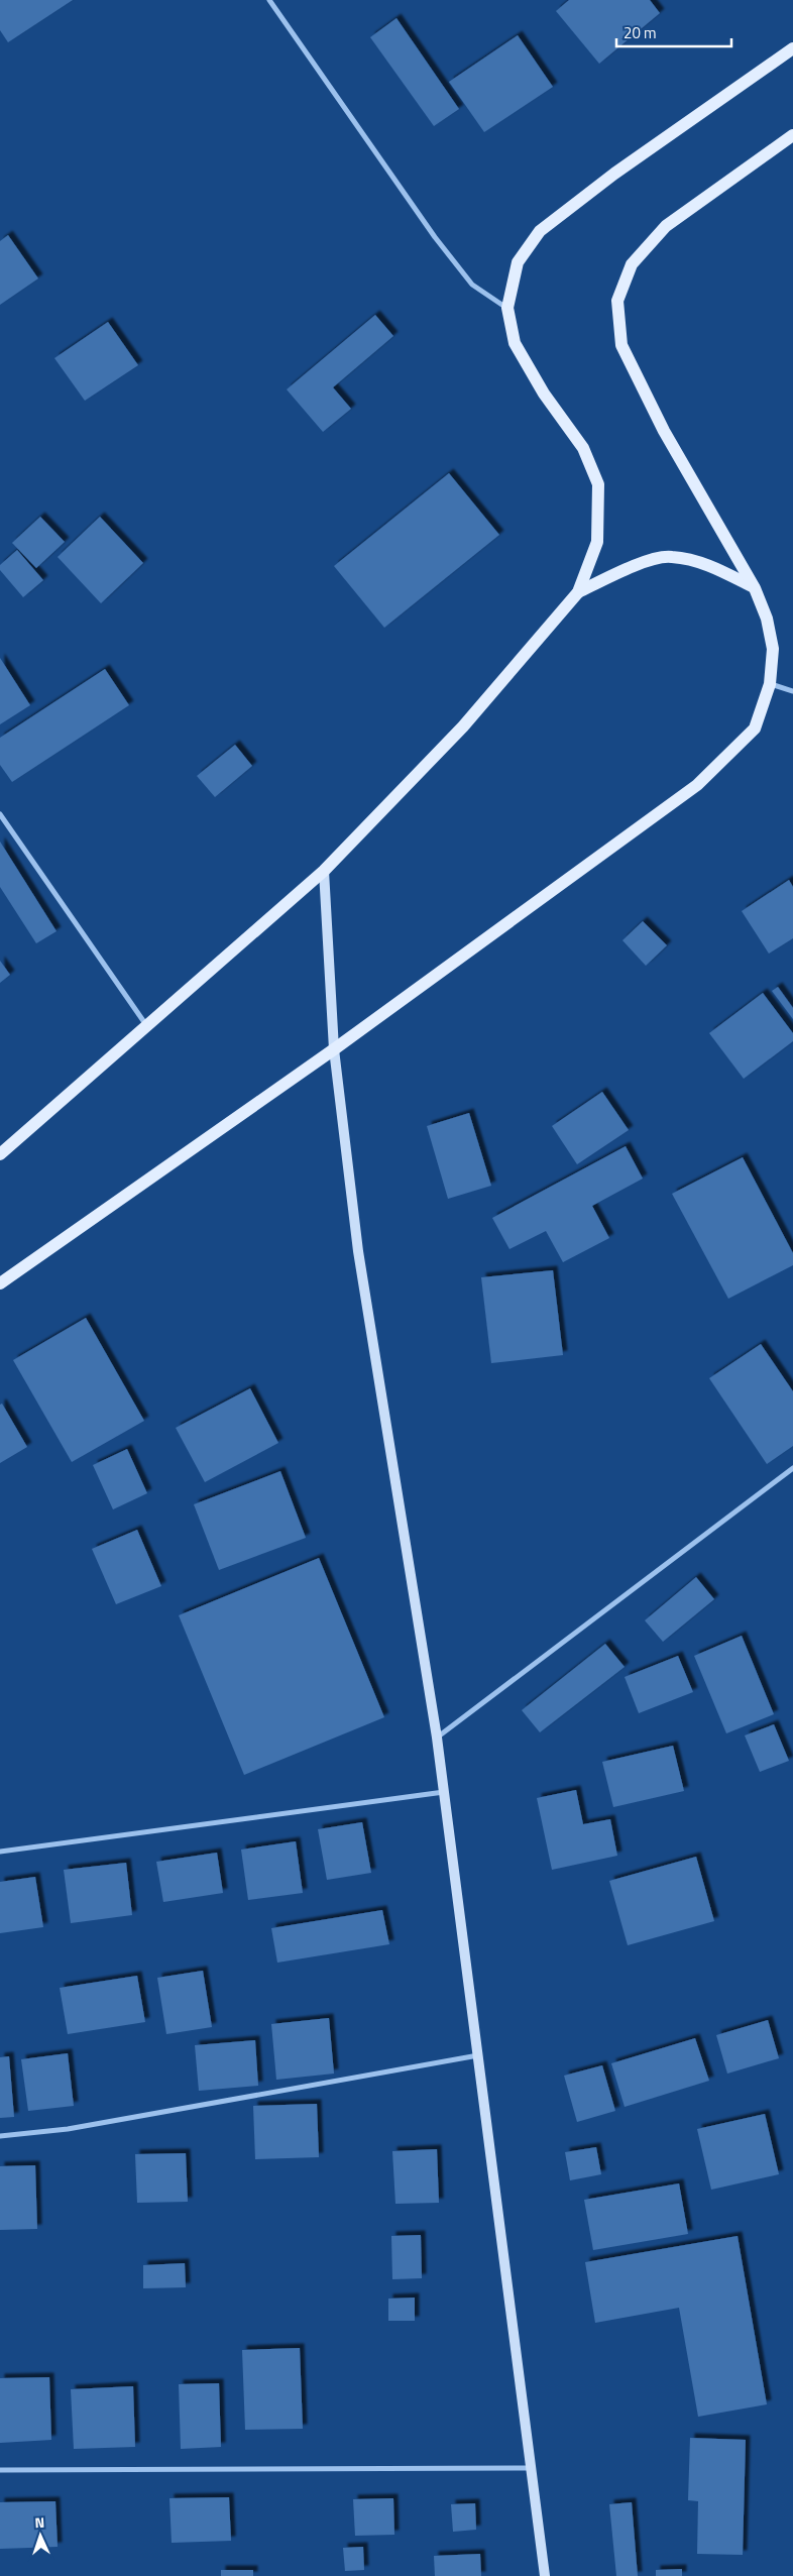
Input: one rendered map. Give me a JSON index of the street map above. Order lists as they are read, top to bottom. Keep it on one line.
{"scale_bar":"20 m","north":"top"}
